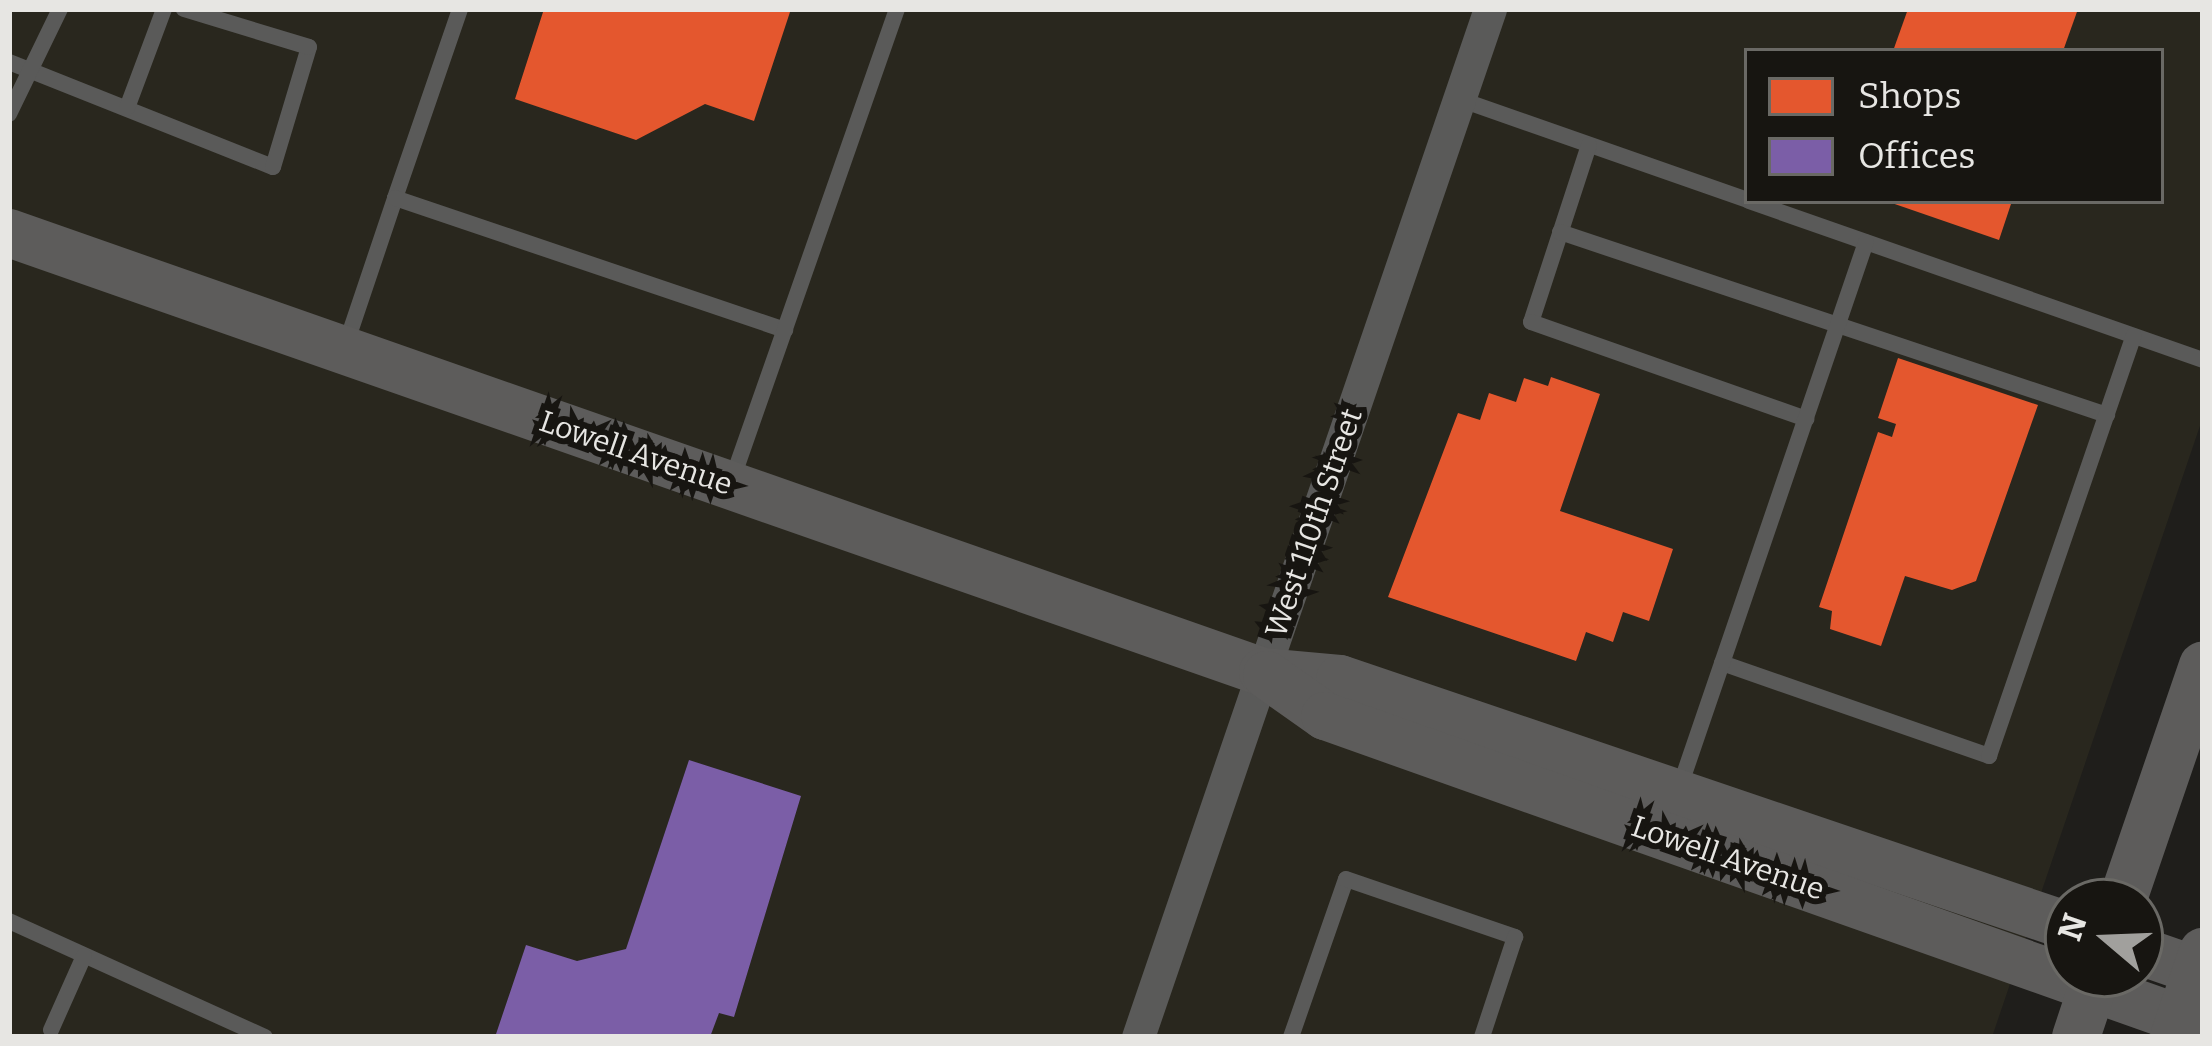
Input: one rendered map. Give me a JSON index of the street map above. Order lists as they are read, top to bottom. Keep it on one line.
{"streets":{"street":["Lowell Avenue","West 110th Street"]},"crossings":[["Lowell Avenue","West 110th Street"]],"legend":["Shops","Offices"],"north":"left"}
